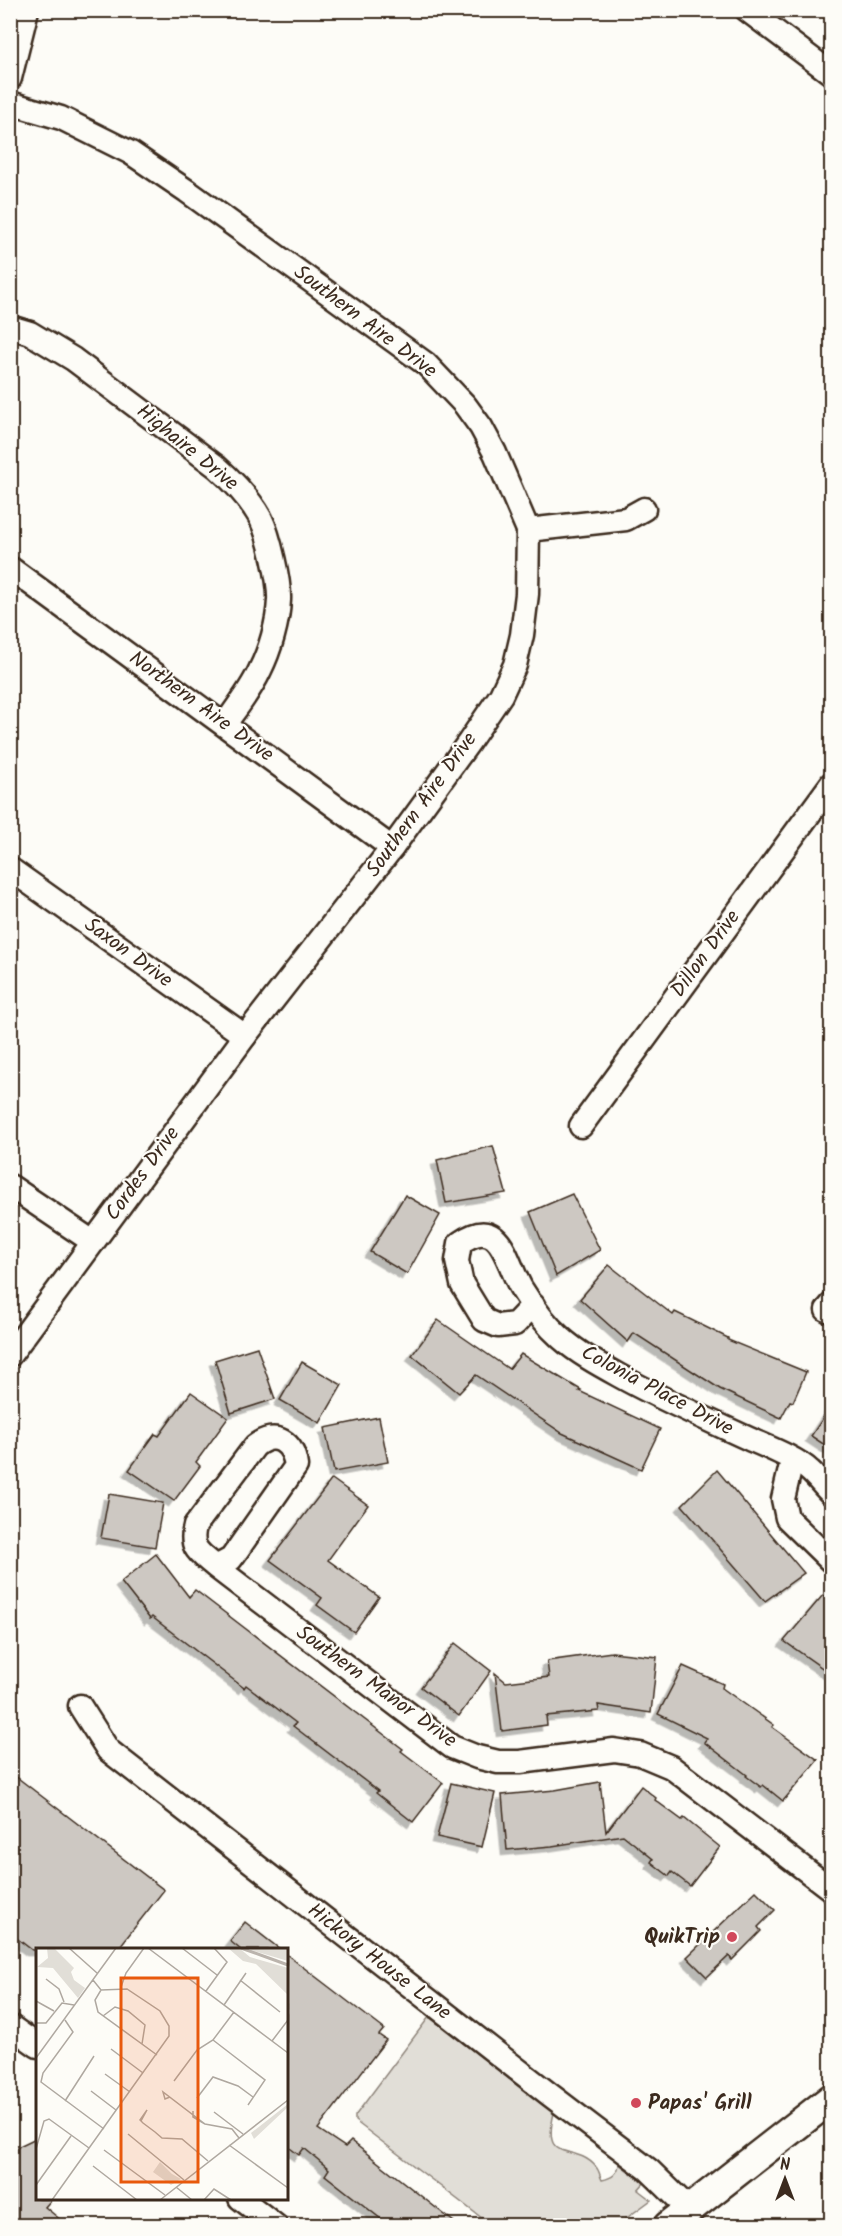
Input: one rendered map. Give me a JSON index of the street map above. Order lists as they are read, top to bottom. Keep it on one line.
{"streets":{"street":["Southern Aire Drive","Highaire Drive","Northern Aire Drive","Saxon Drive","Dillon Drive","Cordes Drive","Colonia Place Drive","Southern Manor Drive","Hickory House Lane"]},"crossings":[["Southern Aire Drive","Northern Aire Drive"],["Southern Aire Drive","Cordes Drive"],["Highaire Drive","Northern Aire Drive"],["Saxon Drive","Cordes Drive"]],"places":["QuikTrip","Papas' Grill"],"north":"top"}
